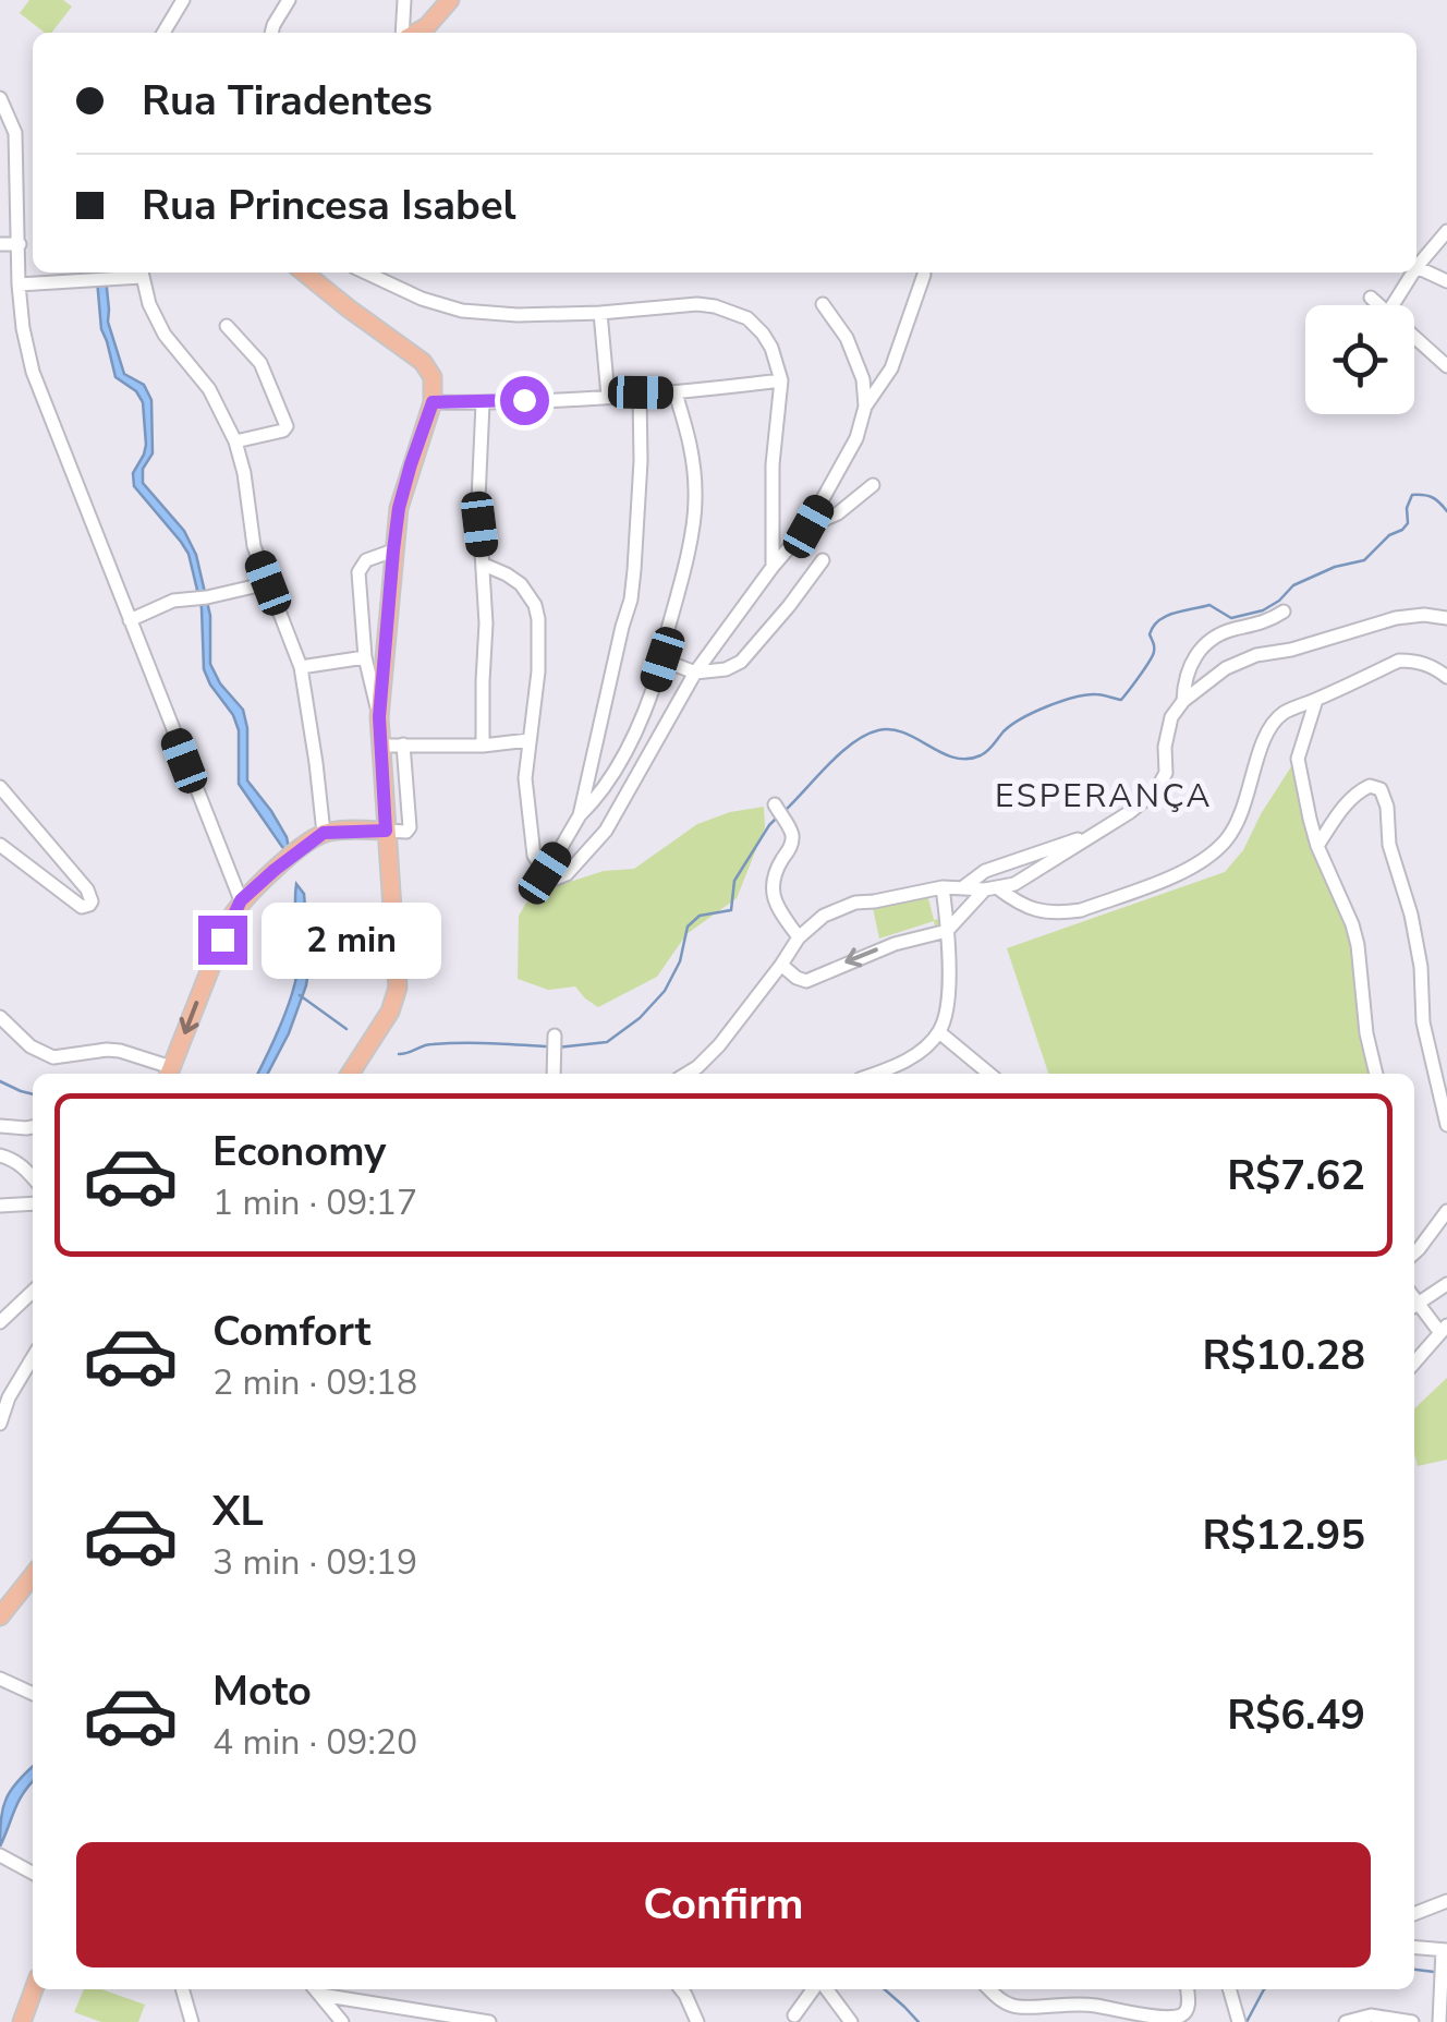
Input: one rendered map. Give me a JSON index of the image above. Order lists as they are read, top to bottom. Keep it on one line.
{"districts":["ESPERANÇA"],"page":{"banner":["Rua Tiradentes","Rua Princesa Isabel"],"bubble":"2 min","list":[{"name":"Economy","note":"1 min · 09:17","value":"R$7.62"},{"name":"Comfort","note":"2 min · 09:18","value":"R$10.28"},{"name":"XL","note":"3 min · 09:19","value":"R$12.95"},{"name":"Moto","note":"4 min · 09:20","value":"R$6.49"}],"buttons":"Confirm"}}
